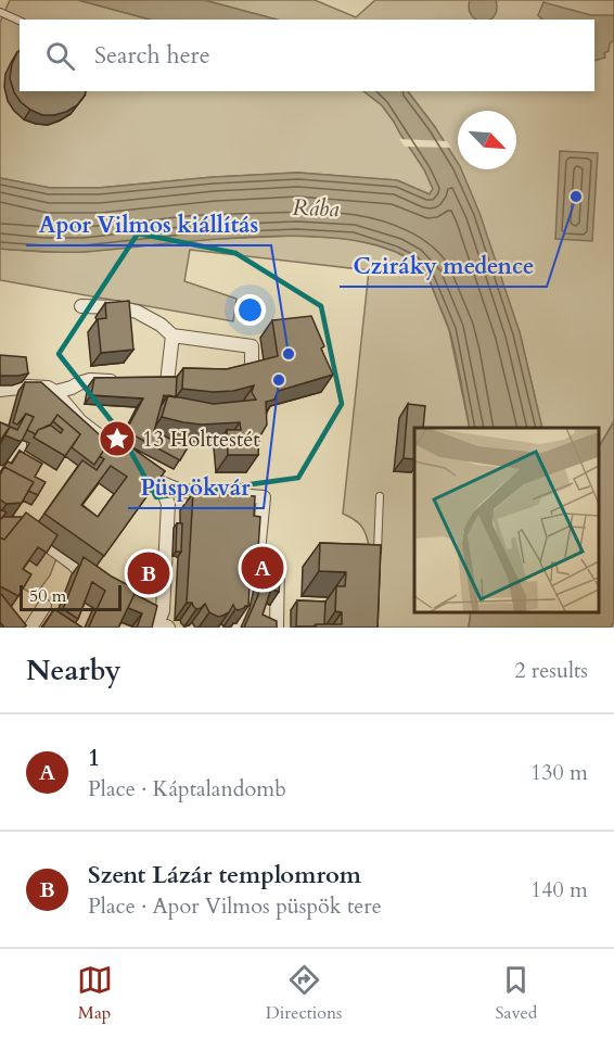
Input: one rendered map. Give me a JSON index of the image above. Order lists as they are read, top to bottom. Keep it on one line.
{"water":["Rába"],"places":{"other":["Cziráky medence","Apor Vilmos kiállítás","Püspökvár"],"place":["13 Holttestét"]},"scale_bar":"50 m","north":"bottom right","page":{"search":"Search here","pins":["A","B"],"scale":"50 m","heading":["Nearby","2 results"],"list":[{"mark":"A","name":"1","note":"Place · Káptalandomb","value":"130 m"},{"mark":"B","name":"Szent Lázár templomrom","note":"Place · Apor Vilmos püspök tere","value":"140 m"}],"nav":["Map","Directions","Saved"]}}
